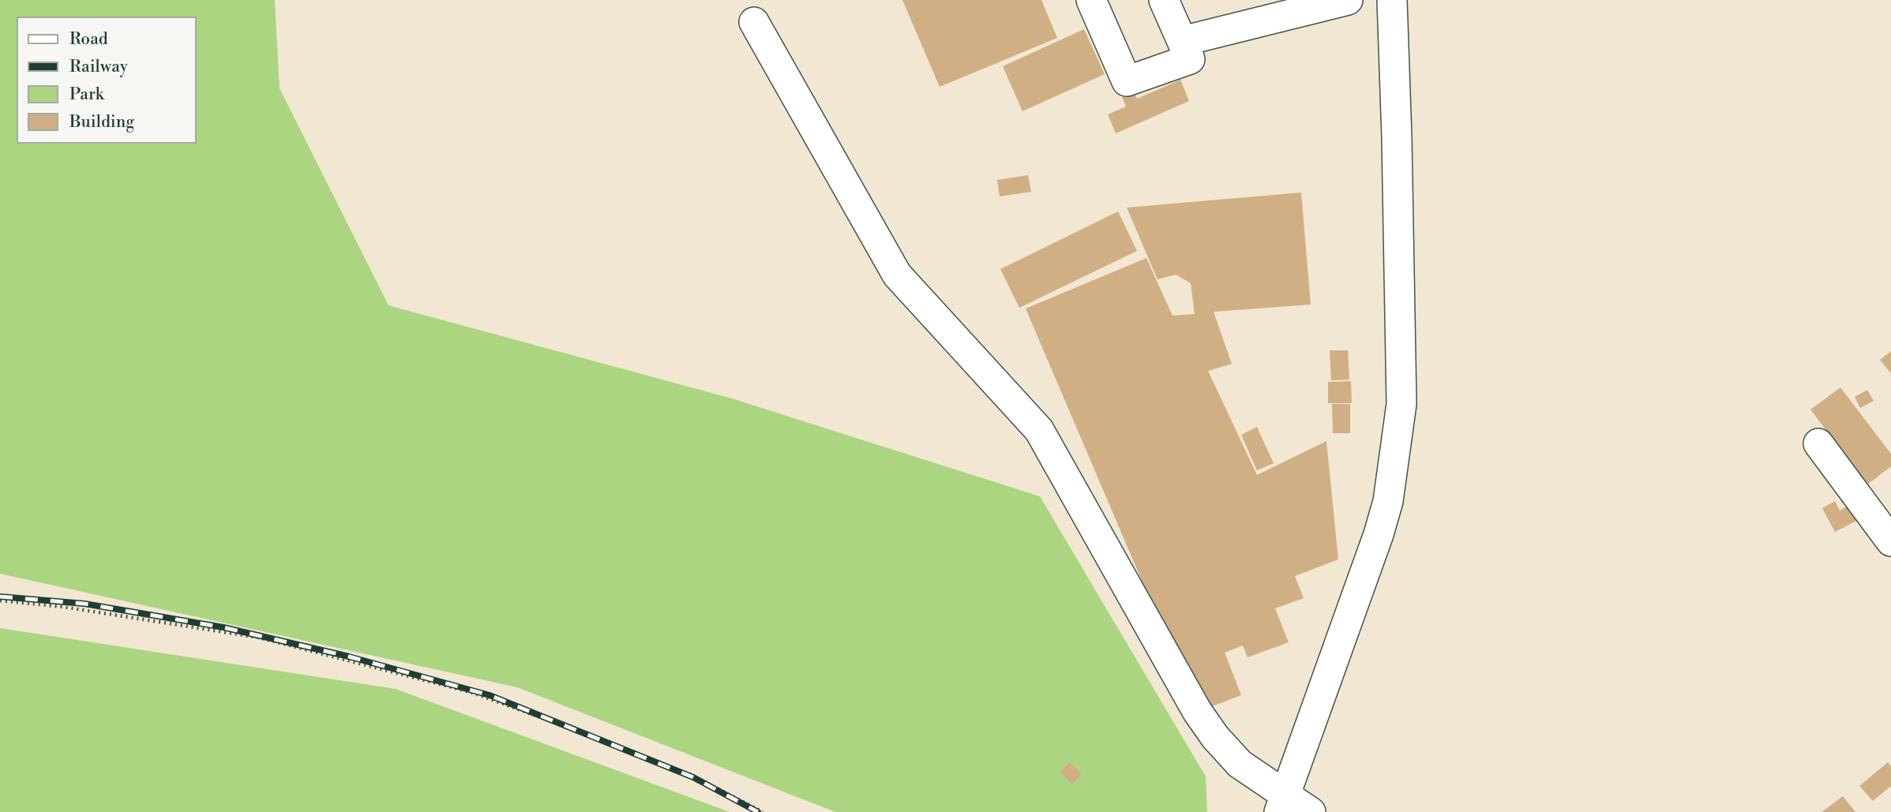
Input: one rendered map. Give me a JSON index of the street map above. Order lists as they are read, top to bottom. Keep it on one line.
{"legend":["Road","Railway","Park","Building"]}
